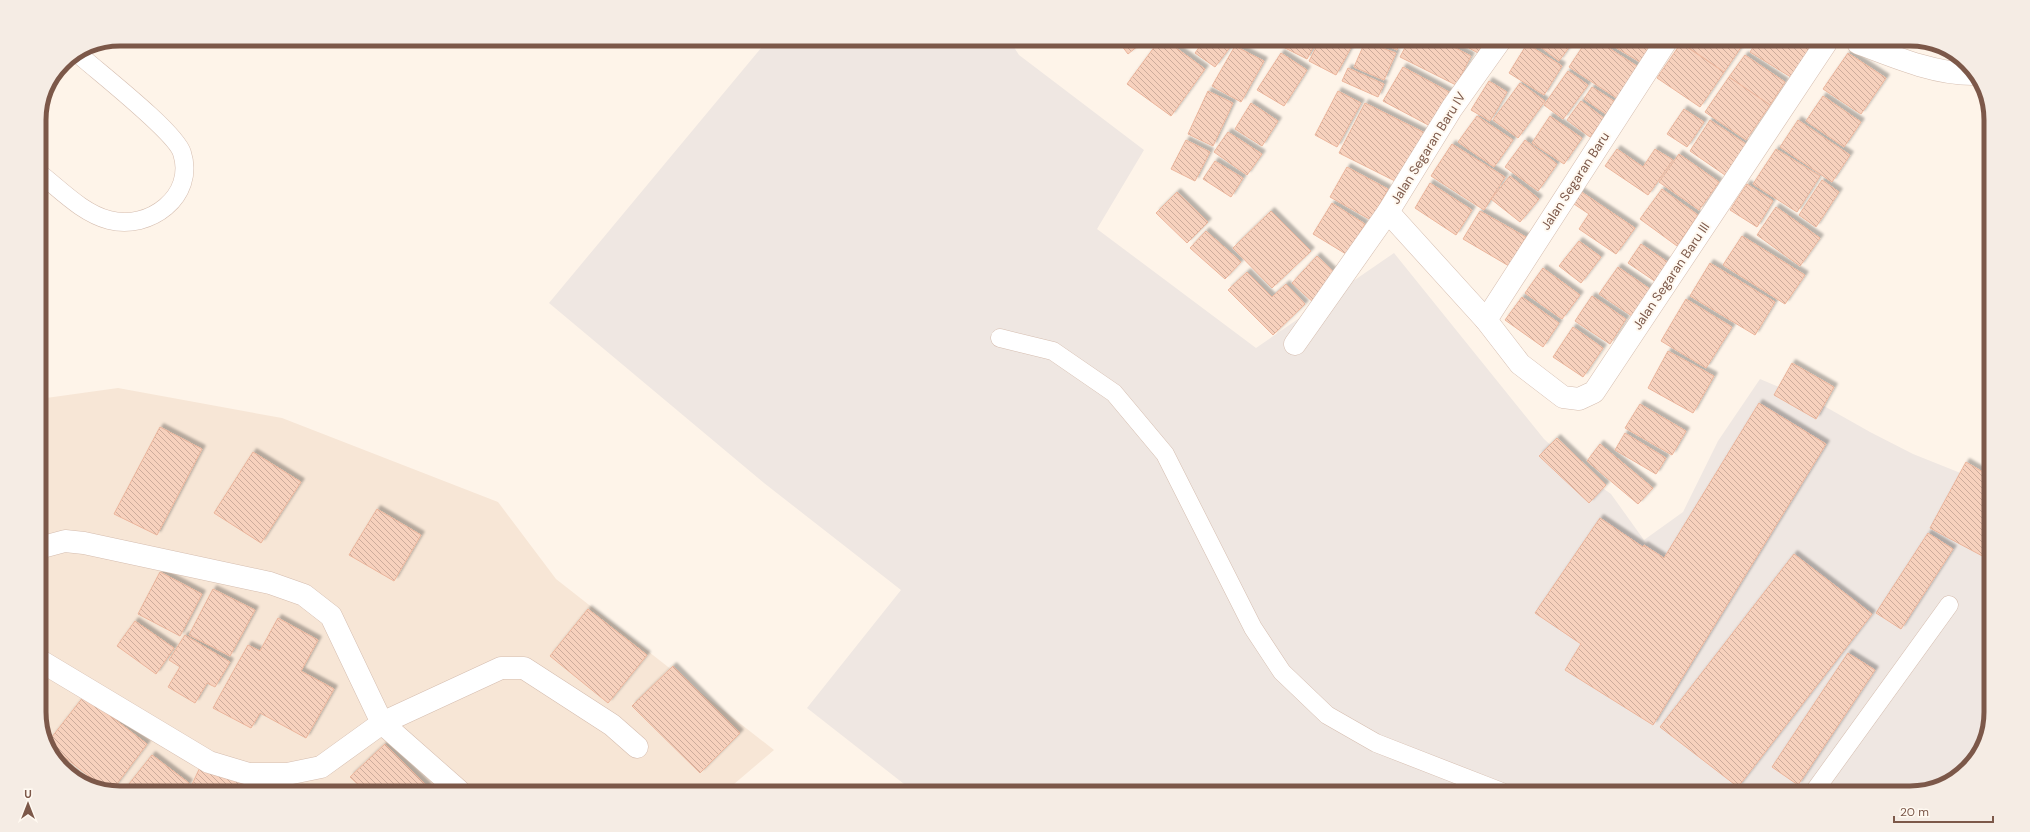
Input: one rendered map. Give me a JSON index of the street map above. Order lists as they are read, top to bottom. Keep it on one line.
{"streets":{"street":["Jalan Segaran Baru IV","Jalan Segaran Baru","Jalan Segaran Baru III"]},"crossings":[["Jalan Segaran Baru IV","Jalan Segaran Baru"],["Jalan Segaran Baru IV","Jalan Segaran Baru III"],["Jalan Segaran Baru","Jalan Segaran Baru III"]],"scale_bar":"20 m","north":"top"}
